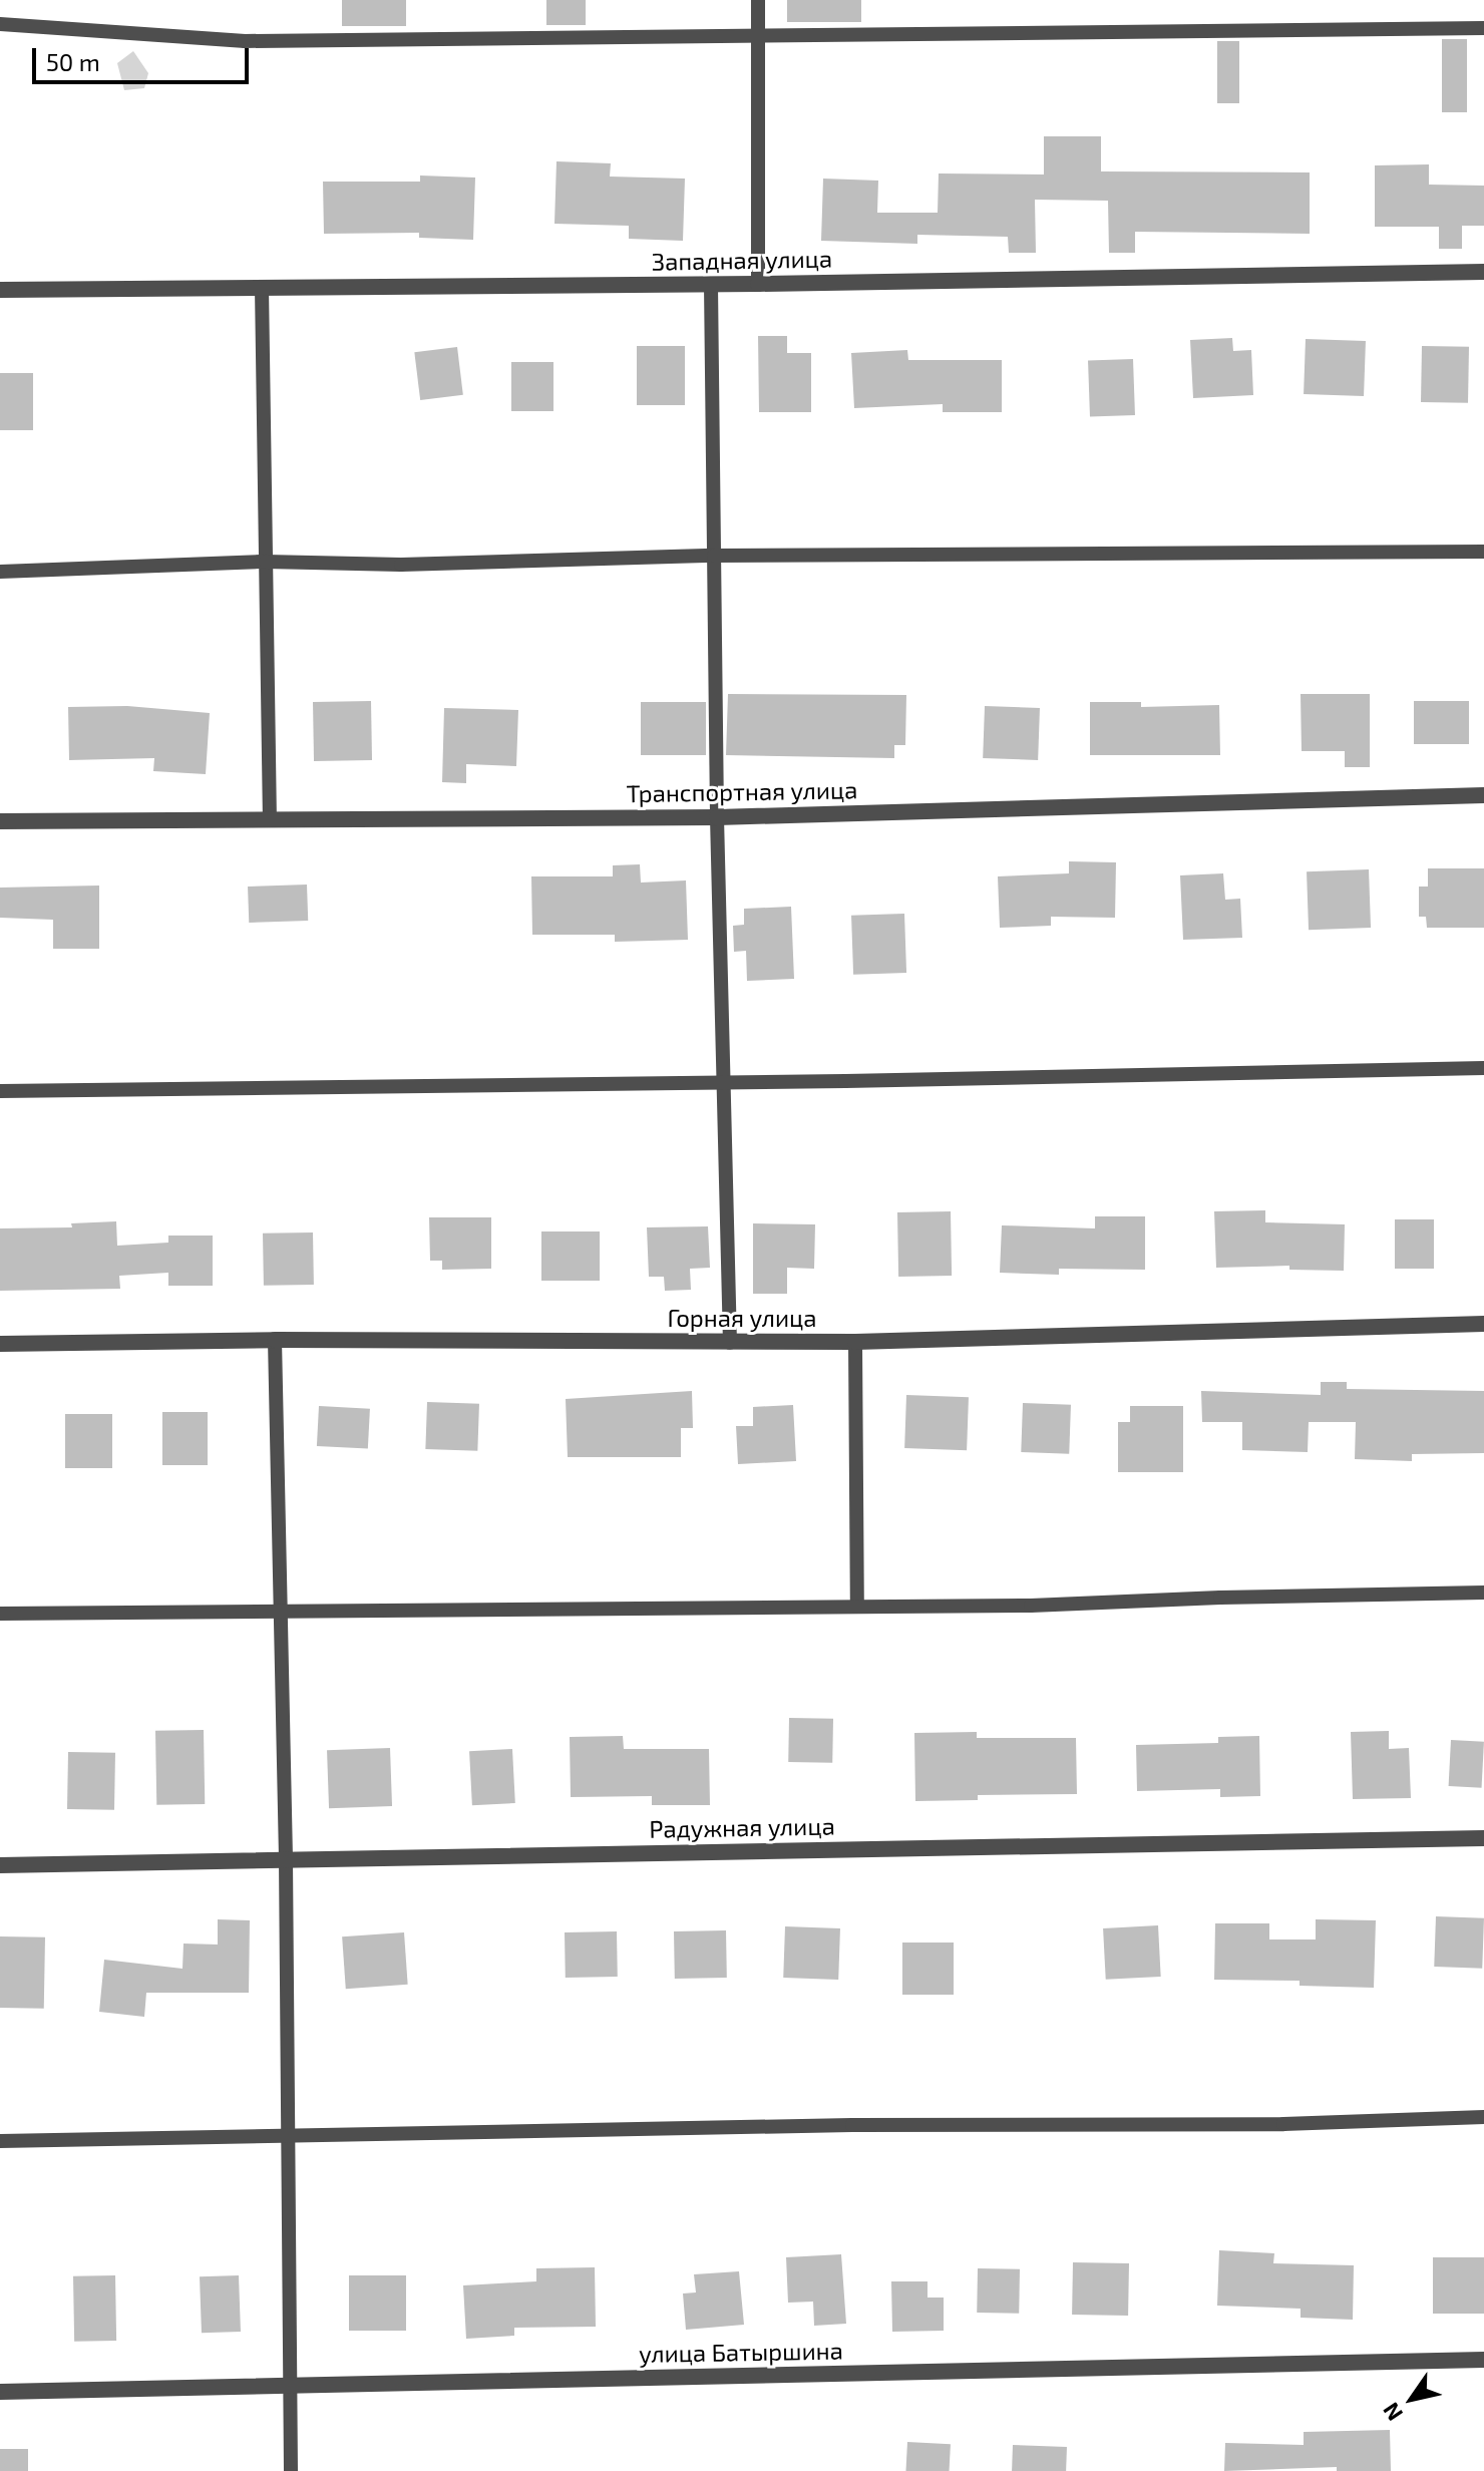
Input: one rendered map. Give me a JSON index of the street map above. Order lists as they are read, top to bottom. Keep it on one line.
{"streets":{"street":["Западная улица","Транспортная улица","Горная улица","Радужная улица","улица Батыршина"]},"scale_bar":"50 m","north":"bottom left"}
